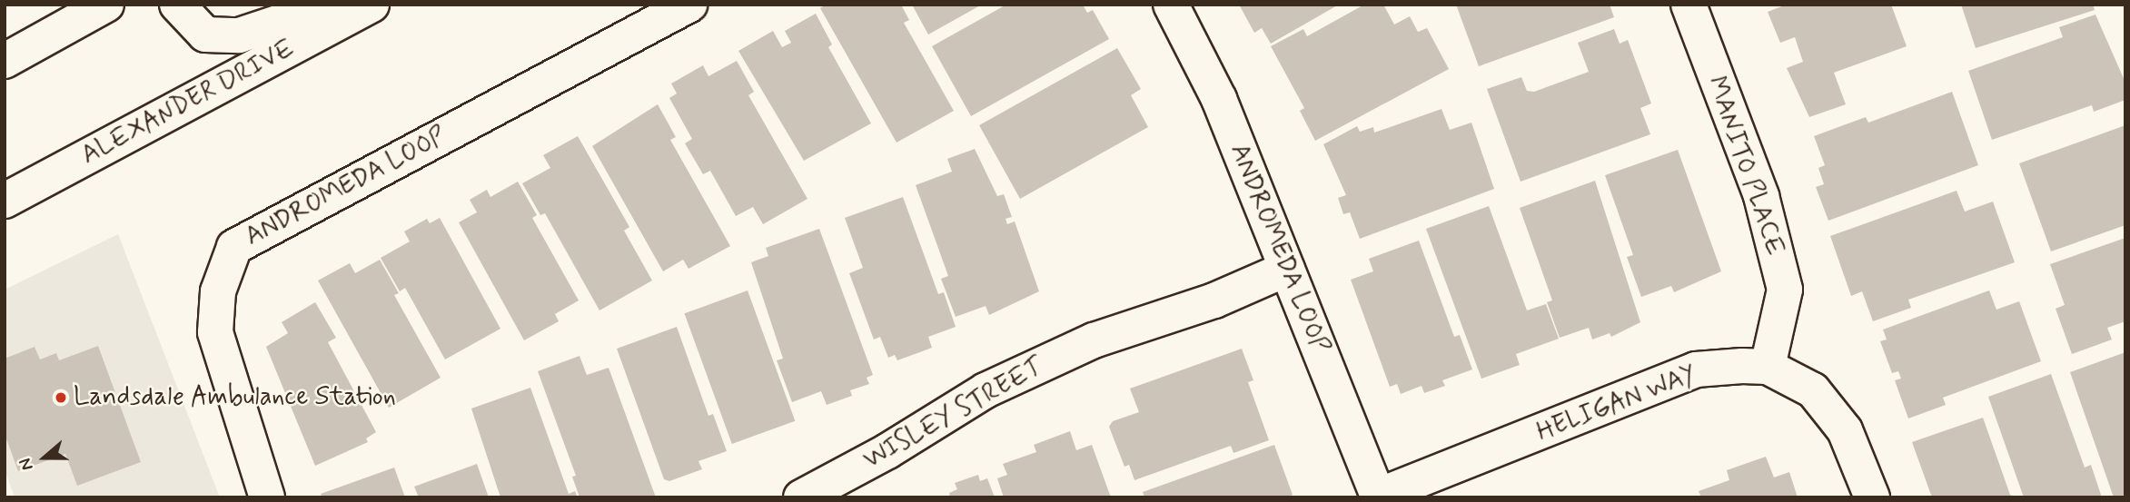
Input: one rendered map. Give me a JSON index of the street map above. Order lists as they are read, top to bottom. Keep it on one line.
{"streets":{"street":["ALEXANDER DRIVE","MANITO PLACE","ANDROMEDA LOOP","HELIGAN WAY","WISLEY STREET"]},"crossings":[["MANITO PLACE","HELIGAN WAY"],["ANDROMEDA LOOP","HELIGAN WAY"],["ANDROMEDA LOOP","WISLEY STREET"]],"places":["Landsdale Ambulance Station"],"north":"left"}
